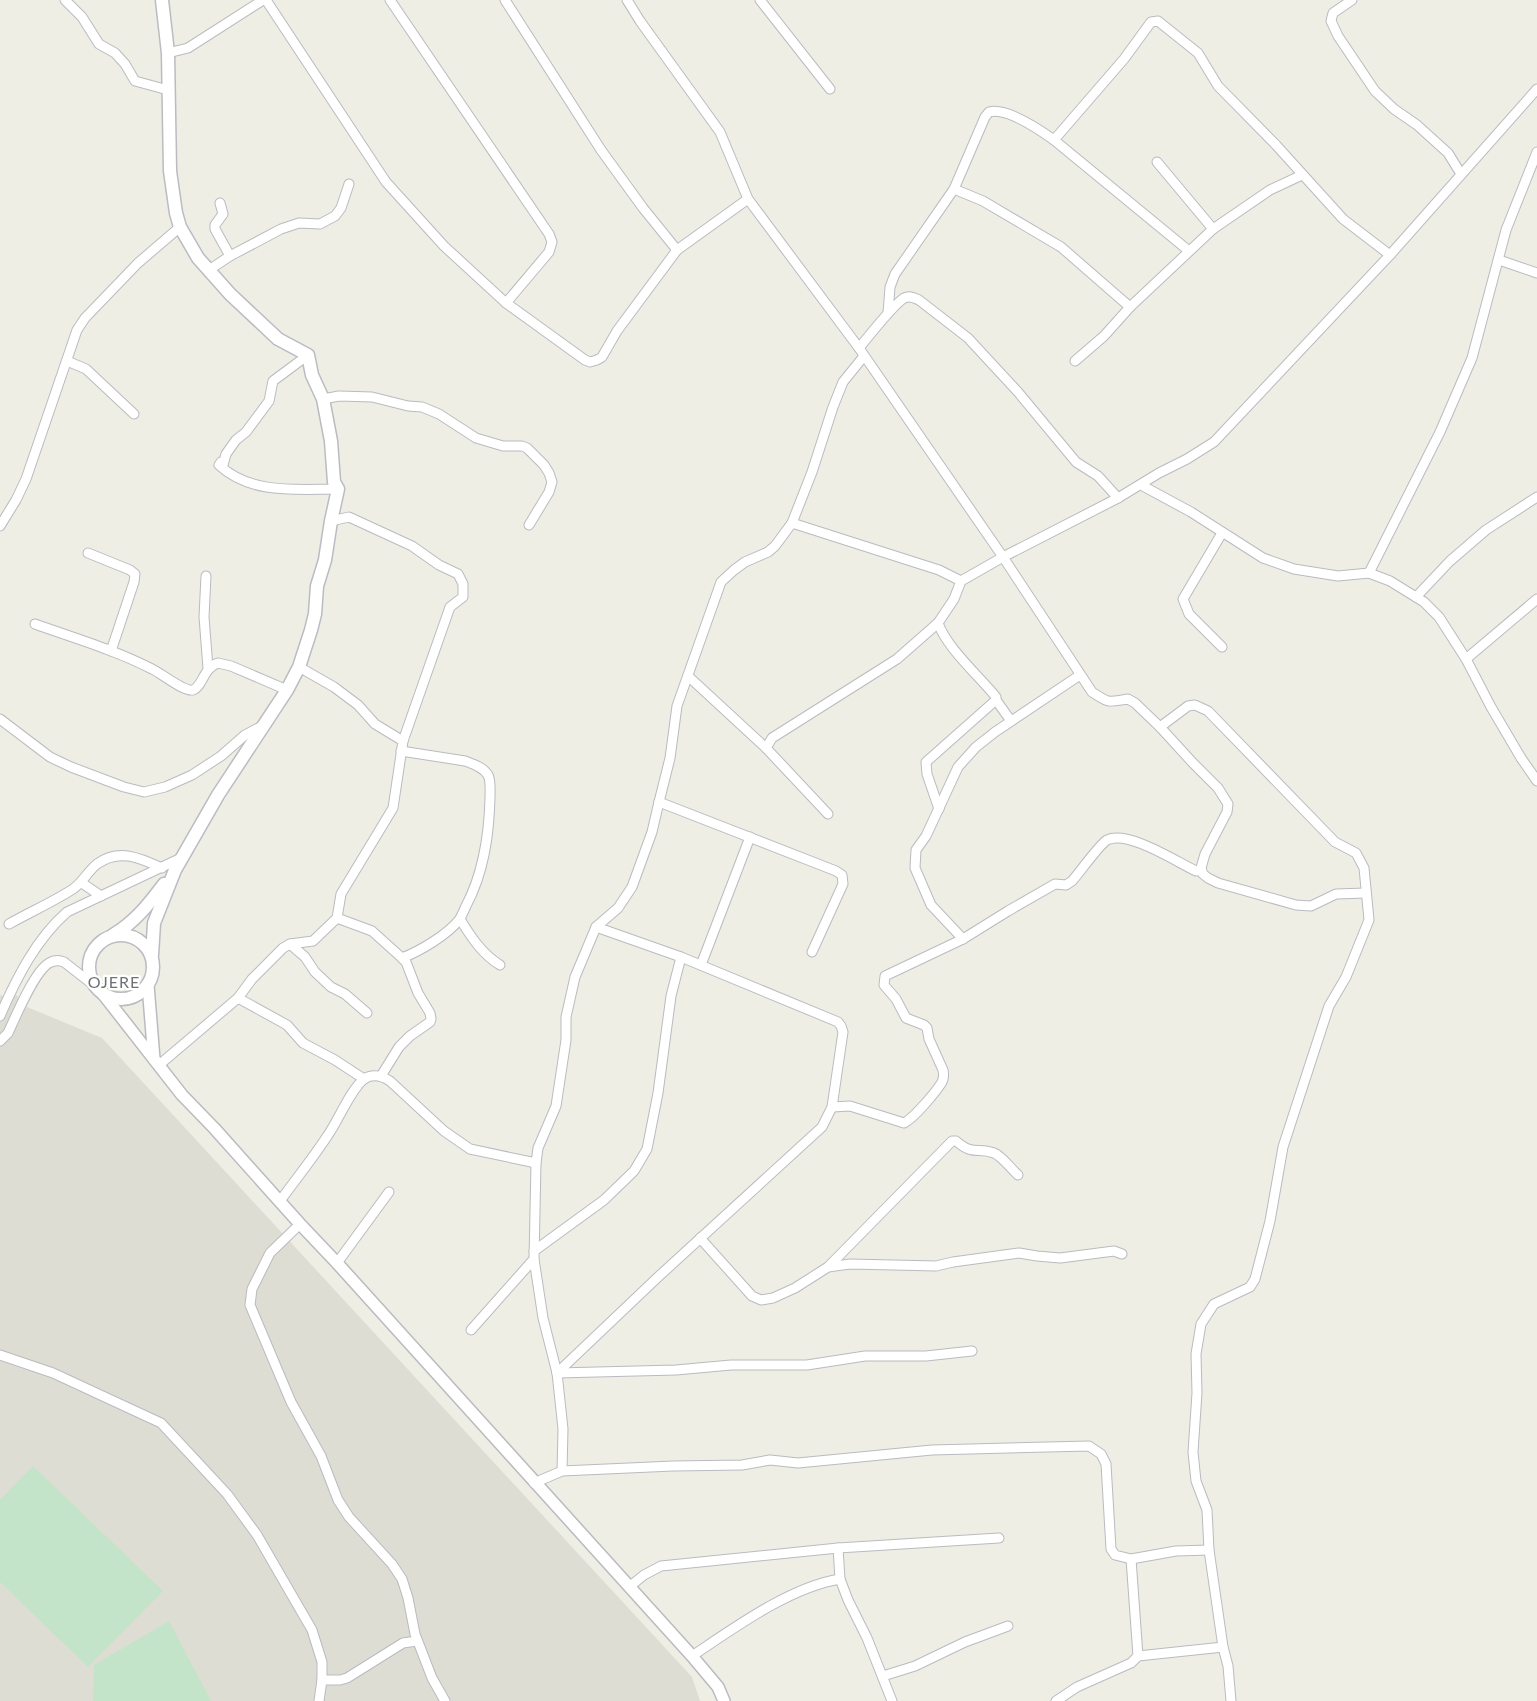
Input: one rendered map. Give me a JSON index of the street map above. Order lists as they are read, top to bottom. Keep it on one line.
{"districts":["OJERE"]}
